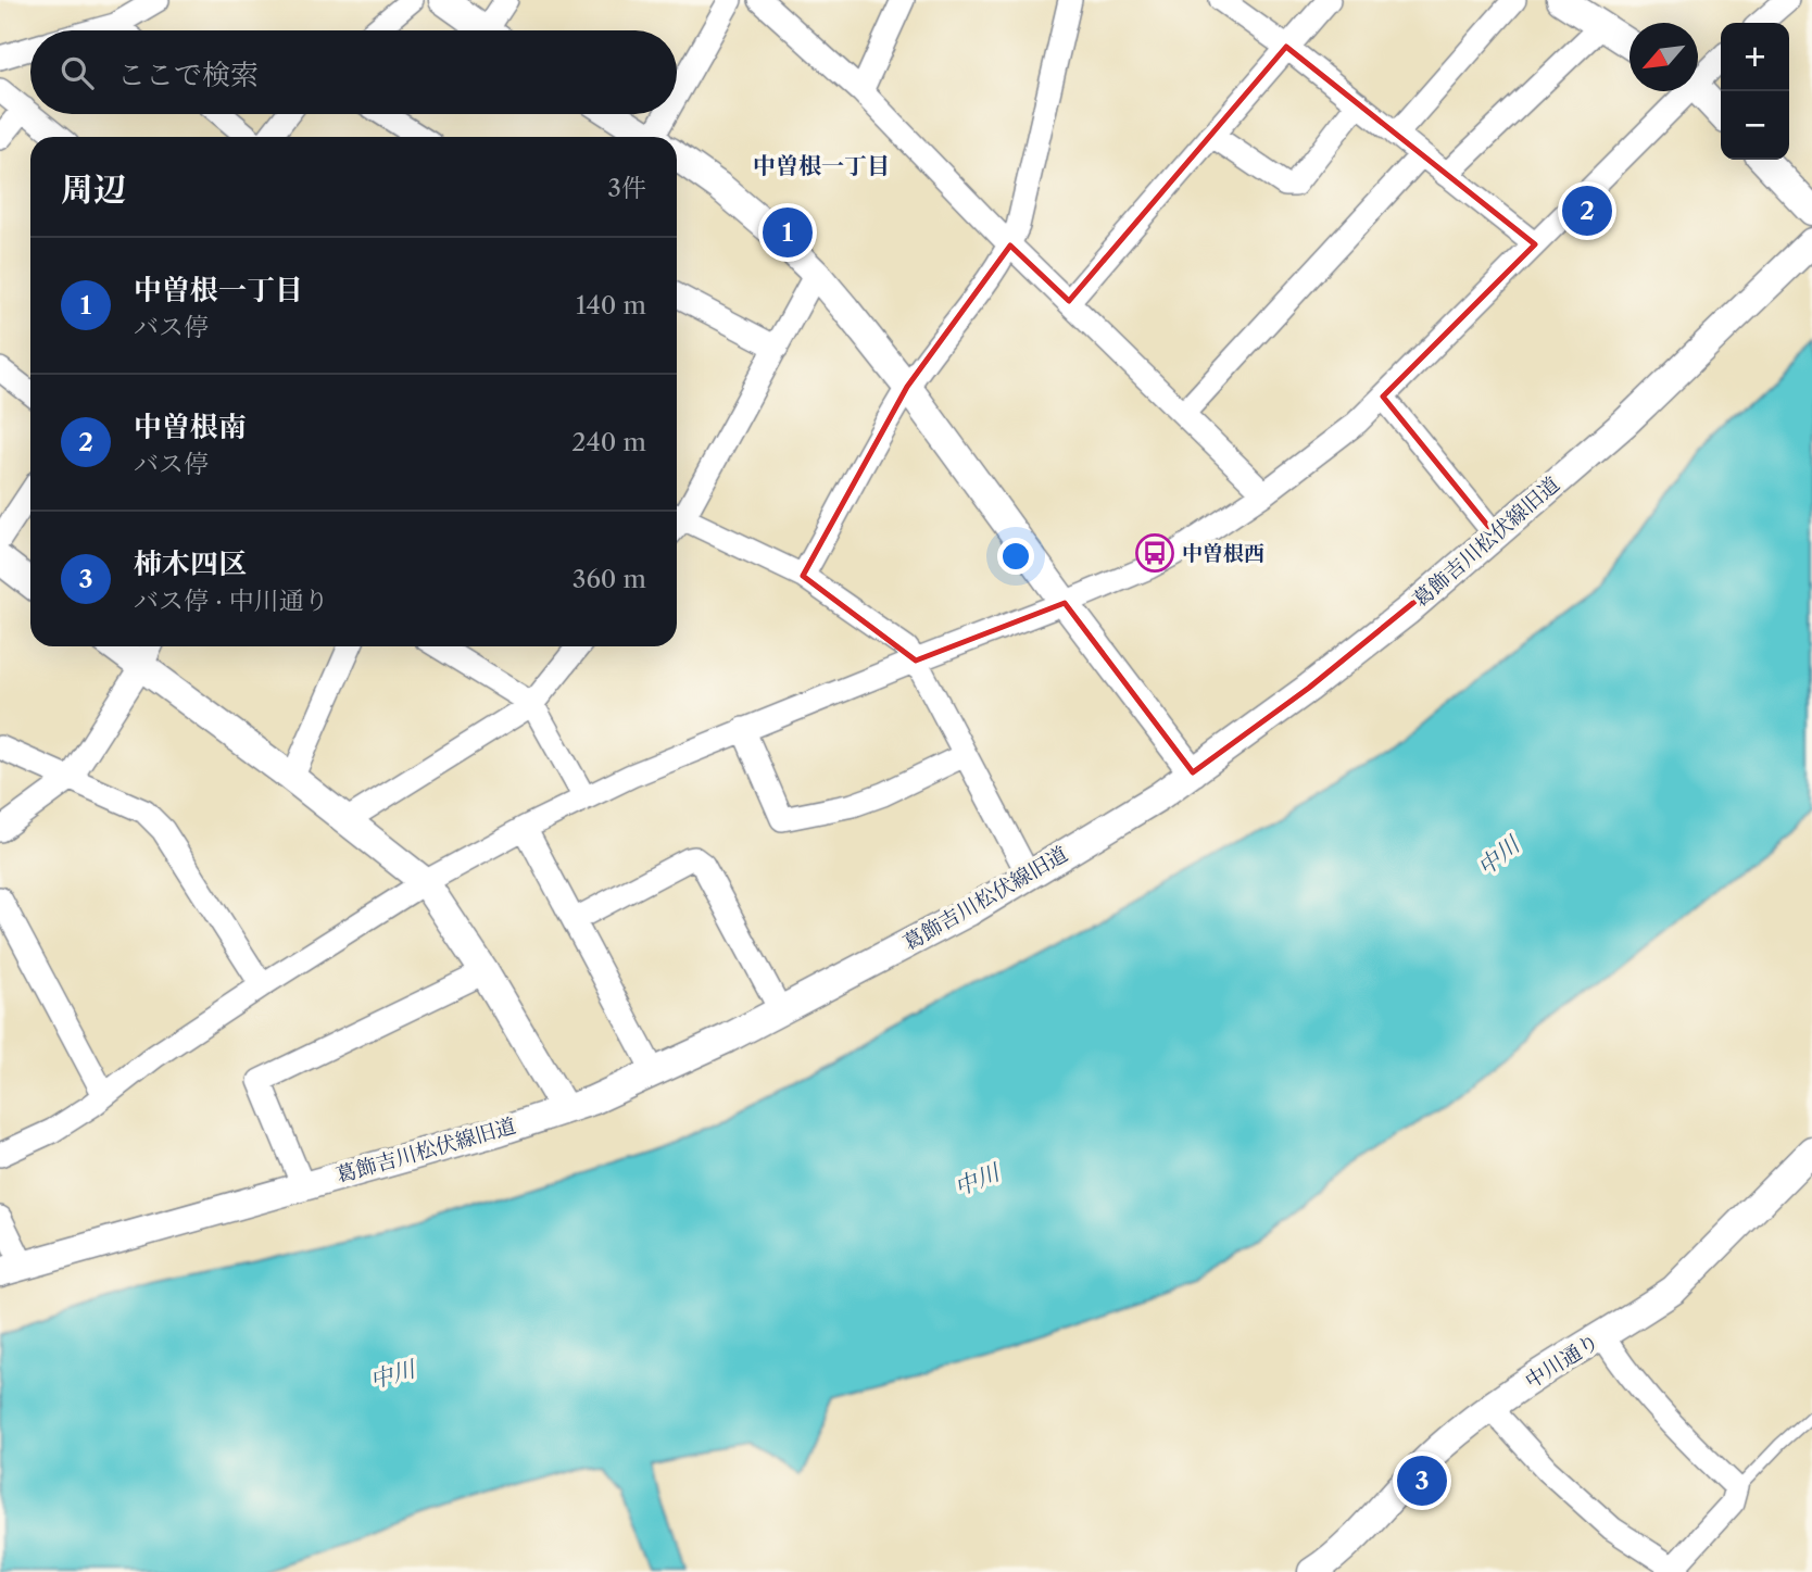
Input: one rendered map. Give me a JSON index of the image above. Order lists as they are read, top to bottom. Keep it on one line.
{"streets":{"street":["葛飾吉川松伏線旧道","中川通り"]},"districts":["中曽根一丁目"],"water":["中川"],"places":{"bus stop":["中曽根西"]},"north":"bottom left","page":{"map_buttons":["+","−"],"search":"ここで検索","heading":["周辺","3件"],"pins":["2","1","3"],"list":[{"mark":"1","name":"中曽根一丁目","note":"バス停","value":"140 m"},{"mark":"2","name":"中曽根南","note":"バス停","value":"240 m"},{"mark":"3","name":"柿木四区","note":"バス停 · 中川通り","value":"360 m"}]}}
